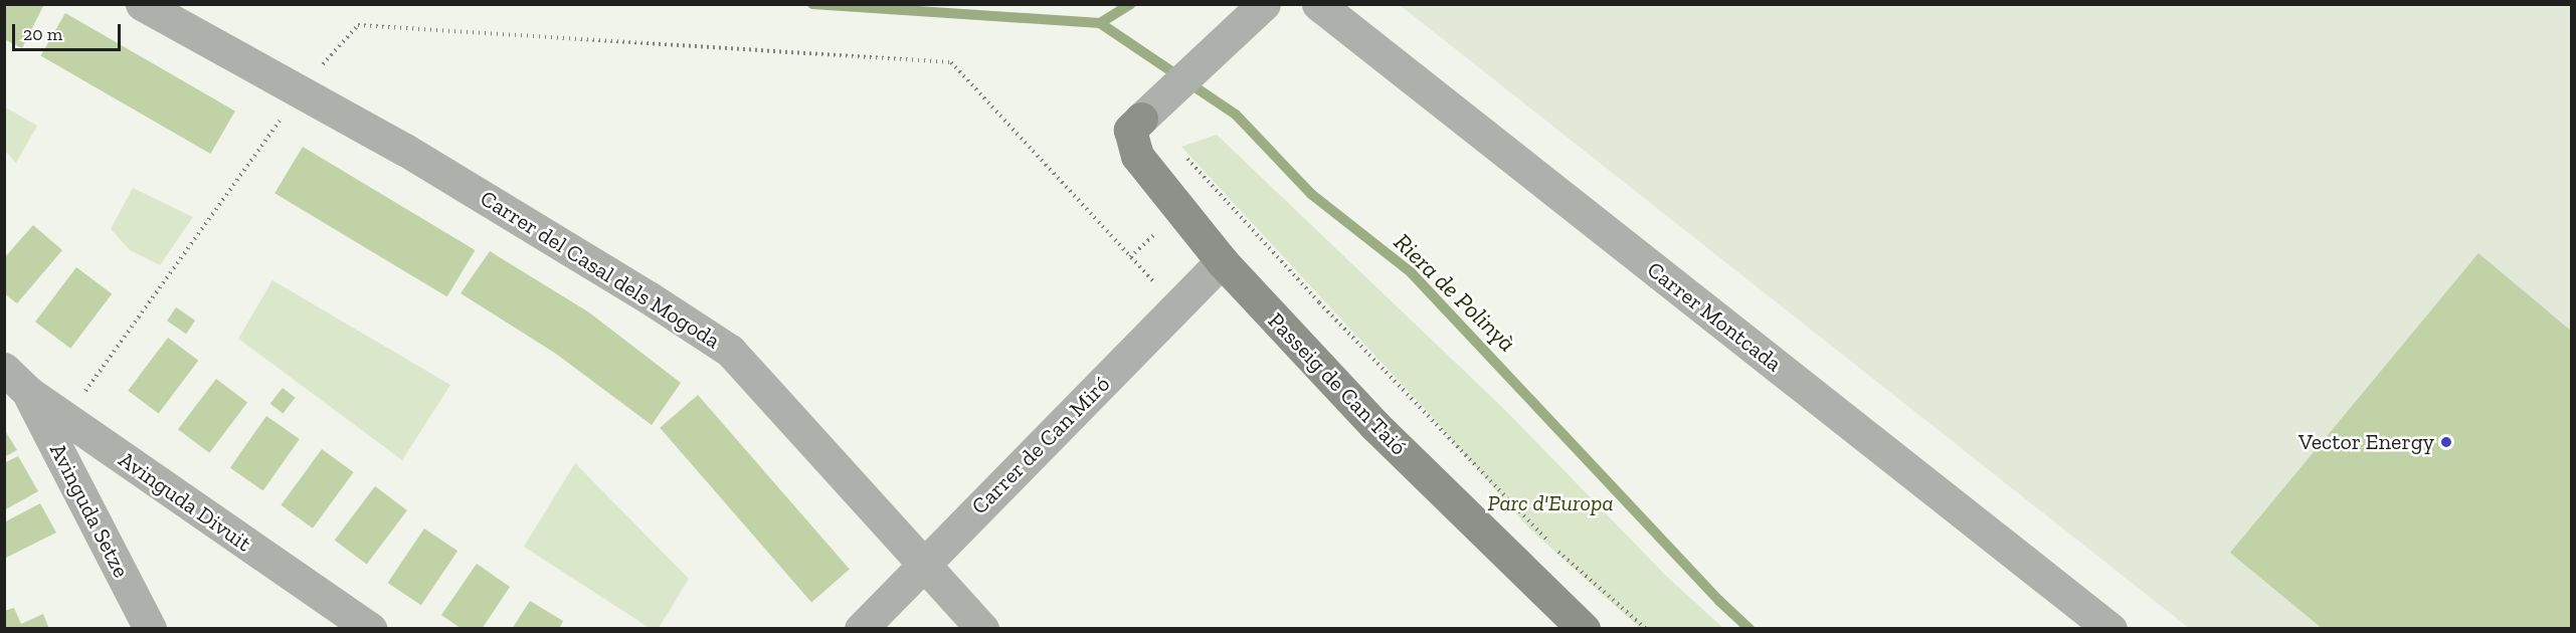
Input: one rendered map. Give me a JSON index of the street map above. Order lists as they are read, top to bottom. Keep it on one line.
{"streets":{"main road":["Passeig de Can Taió"],"street":["Carrer del Casal dels Mogoda","Carrer Montcada","Carrer de Can Miró","Avinguda Divuit","Avinguda Setze"]},"crossings":[["Carrer del Casal dels Mogoda","Carrer de Can Miró"],["Passeig de Can Taió","Carrer de Can Miró"],["Avinguda Divuit","Avinguda Setze"]],"water":["Riera de Polinyà"],"parks":["Parc d'Europa"],"places":["Vector Energy"],"scale_bar":"20 m"}
